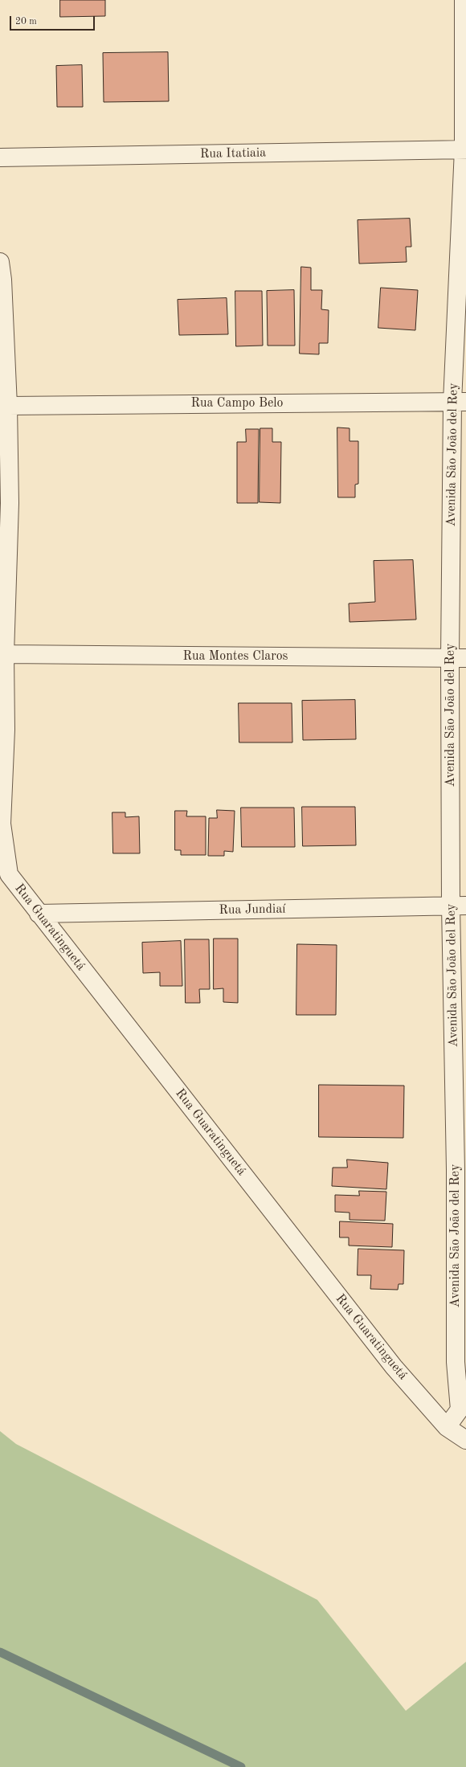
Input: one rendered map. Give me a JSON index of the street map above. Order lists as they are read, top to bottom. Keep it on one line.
{"streets":{"street":["Rua Itatiaia","Rua Campo Belo","Avenida São João del Rey","Rua Montes Claros","Rua Jundiaí","Rua Guaratinguetá"]},"crossings":[["Rua Itatiaia","Avenida São João del Rey"],["Rua Campo Belo","Avenida São João del Rey"],["Rua Campo Belo","Rua Guaratinguetá"],["Avenida São João del Rey","Rua Montes Claros"],["Avenida São João del Rey","Rua Jundiaí"],["Avenida São João del Rey","Rua Guaratinguetá"],["Rua Montes Claros","Rua Guaratinguetá"],["Rua Jundiaí","Rua Guaratinguetá"]],"scale_bar":"20 m"}
